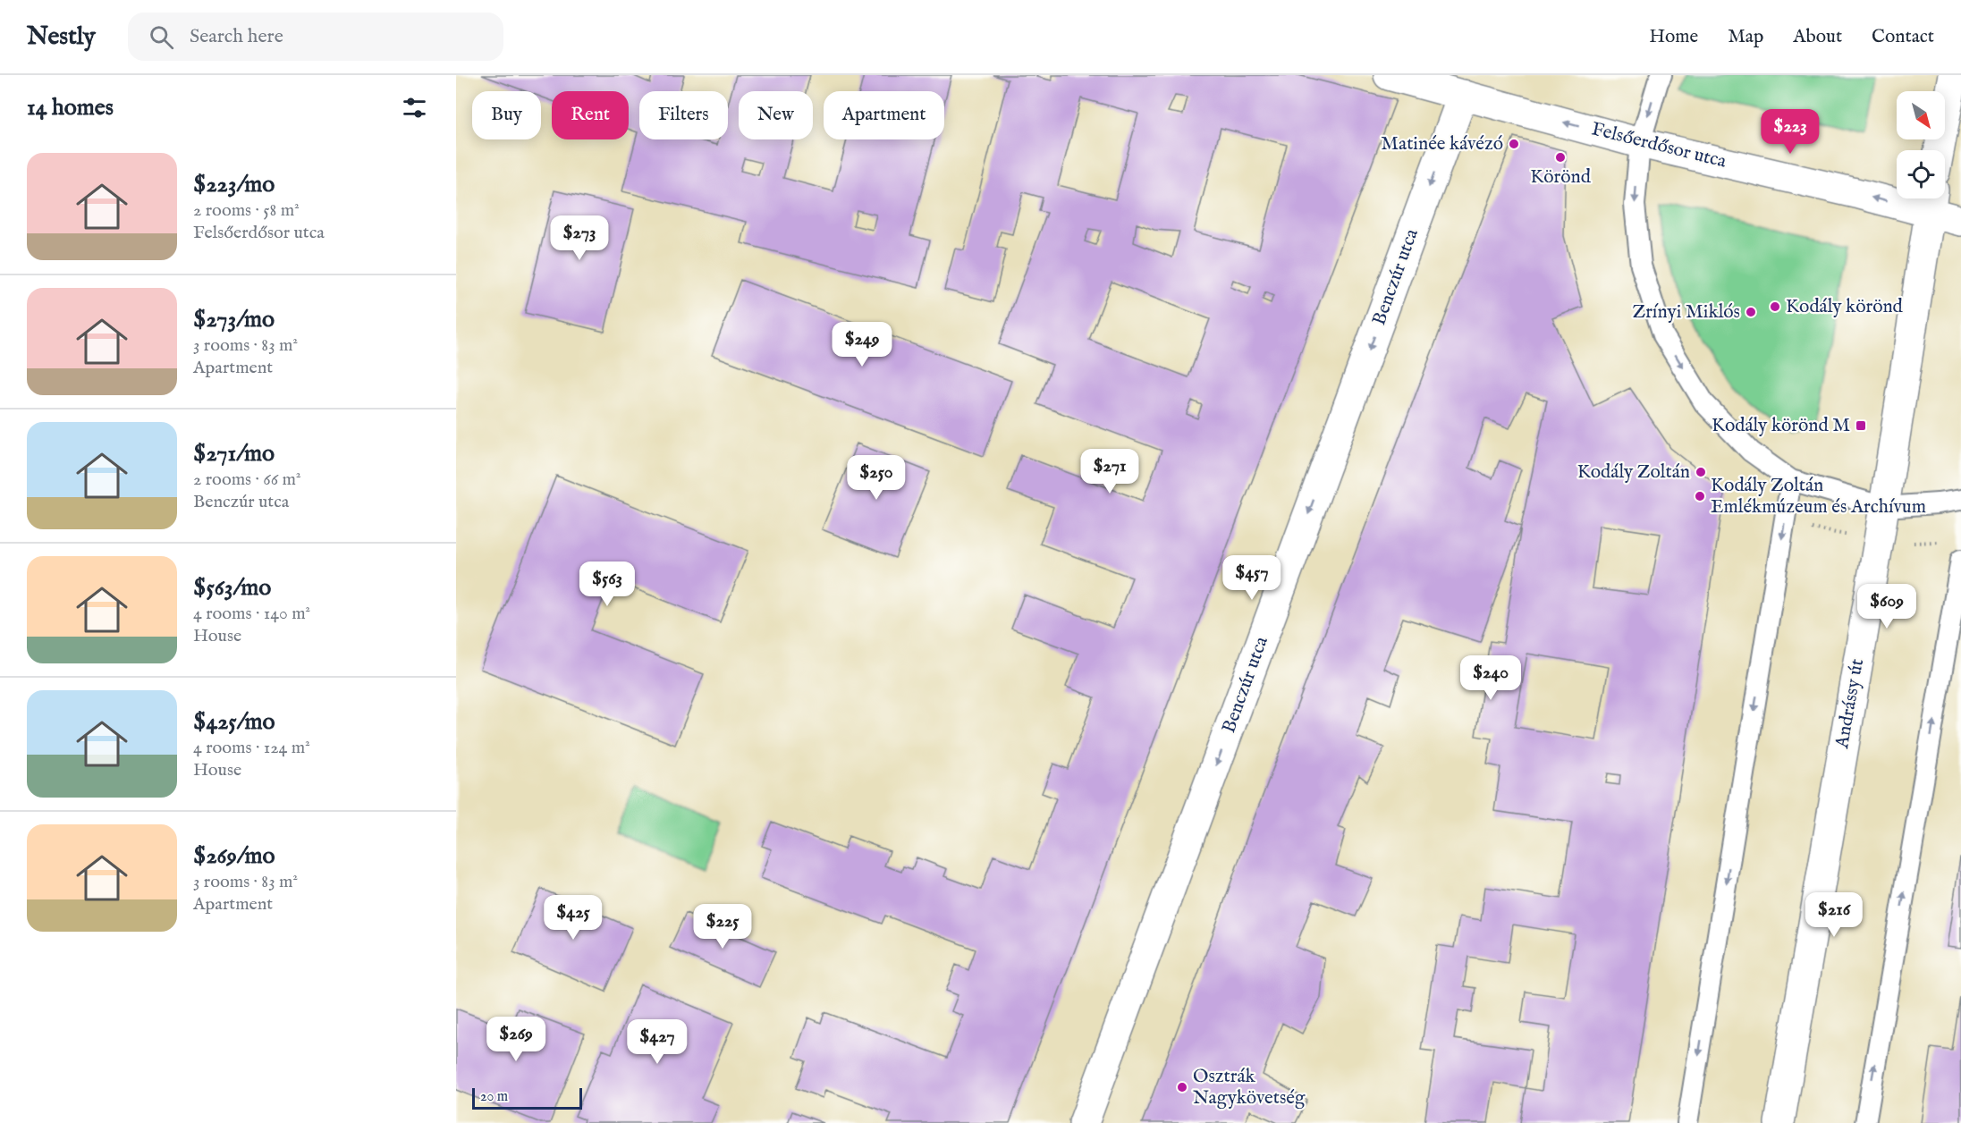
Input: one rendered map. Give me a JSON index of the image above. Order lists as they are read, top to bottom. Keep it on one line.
{"streets":{"street":["Felsőerdősor utca","Benczúr utca","Andrássy út"]},"crossings":[["Felsőerdősor utca","Benczúr utca"],["Felsőerdősor utca","Andrássy út"]],"one_way":["Felsőerdősor utca","Benczúr utca"],"places":{"other":["Matinée kávézó","Körönd","Kodály körönd","Zrínyi Miklós","Kodály Zoltán","Kodály Zoltán Emlékmúzeum és Archívum","Osztrák Nagykövetség"],"transit":["Kodály körönd M"]},"scale_bar":"20 m","north":"bottom right","page":{"header":"Nestly","search":"Search here","nav":["Home","Map","About","Contact"],"heading":"14 homes","chip":["Buy","Rent","Filters","New","Apartment"],"price":["$223","$273","$249","$271","$250","$457","$563","$609","$240","$216","$425","$225","$269","$427"],"list":[{"name":"$223/mo","note":"2 rooms · 58 m² · Felsőerdősor utca"},{"name":"$273/mo","note":"3 rooms · 83 m² · Apartment"},{"name":"$271/mo","note":"2 rooms · 66 m² · Benczúr utca"},{"name":"$563/mo","note":"4 rooms · 140 m² · House"},{"name":"$425/mo","note":"4 rooms · 124 m² · House"},{"name":"$269/mo","note":"3 rooms · 83 m² · Apartment"}],"scale":"20 m"}}
